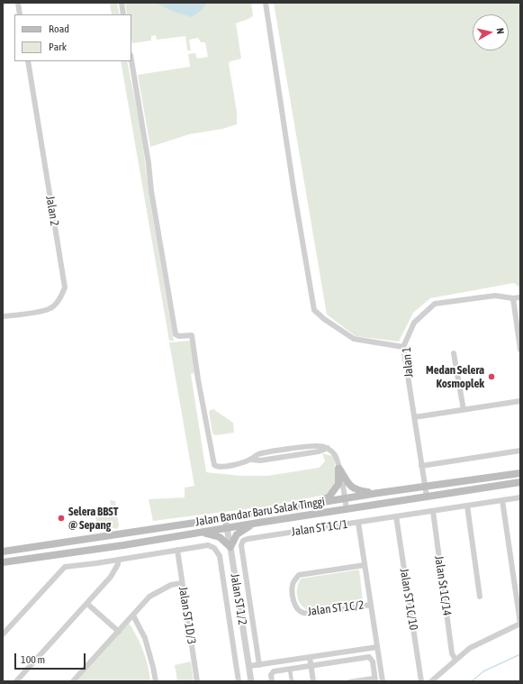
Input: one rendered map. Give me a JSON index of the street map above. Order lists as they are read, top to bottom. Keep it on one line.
{"streets":{"main road":["Jalan Bandar Baru Salak Tinggi"],"street":["Jalan 2","Jalan 1","Jalan ST 1C/1","Jalan St 1C/14","Jalan ST 1/2","Jalan ST 1C/10","Jalan ST 1C/2","Jalan ST 1D/3"]},"crossings":[["Jalan 1","Jalan Bandar Baru Salak Tinggi"],["Jalan Bandar Baru Salak Tinggi","Jalan ST 1/2"],["Jalan ST 1C/1","Jalan St 1C/14"],["Jalan ST 1C/1","Jalan ST 1C/10"]],"places":["Medan Selera Kosmoplek","Selera BBST @ Sepang"],"legend":["Road","Park"],"scale_bar":"100 m","north":"right"}
